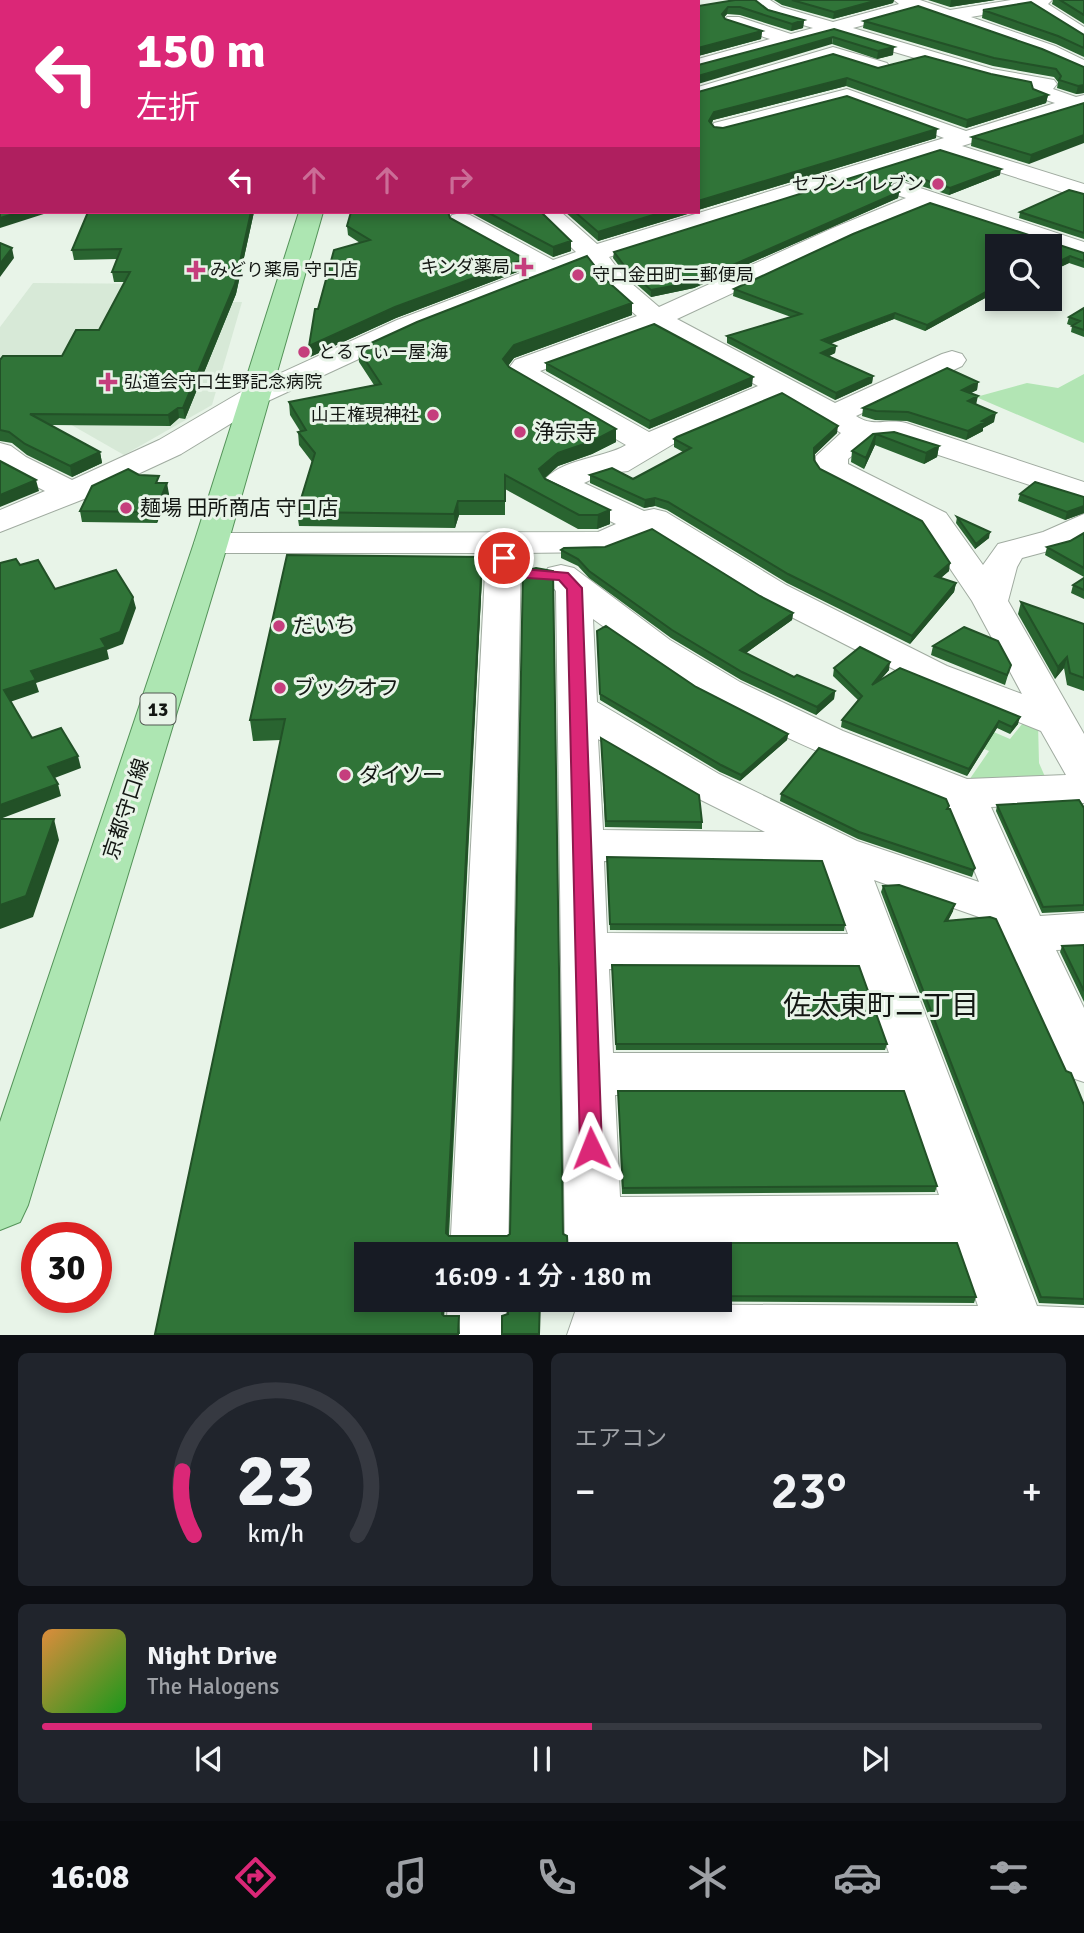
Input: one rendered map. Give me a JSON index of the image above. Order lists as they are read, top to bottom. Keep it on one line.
{"streets":{"main road":["13","京都守口線"]},"districts":["佐太東町二丁目"],"places":{"other":["セブン-イレブン","守口金田町二郵便局","とるてぃー屋 海","山王権現神社","浄宗寺","麺場 田所商店 守口店","だいち","ブックオフ","ダイソー"],"health":["キンダ薬局","みどり薬局 守口店","弘道会守口生野記念病院"]},"page":{"turn":["150 m","左折"],"limit":"30","trip":"16:09 · 1 分 · 180 m","tile":"エアコン","heat":["−","23°","+"],"song":["Night Drive","The Halogens"],"tabs":"16:08","gauge":["23","km/h"]}}
